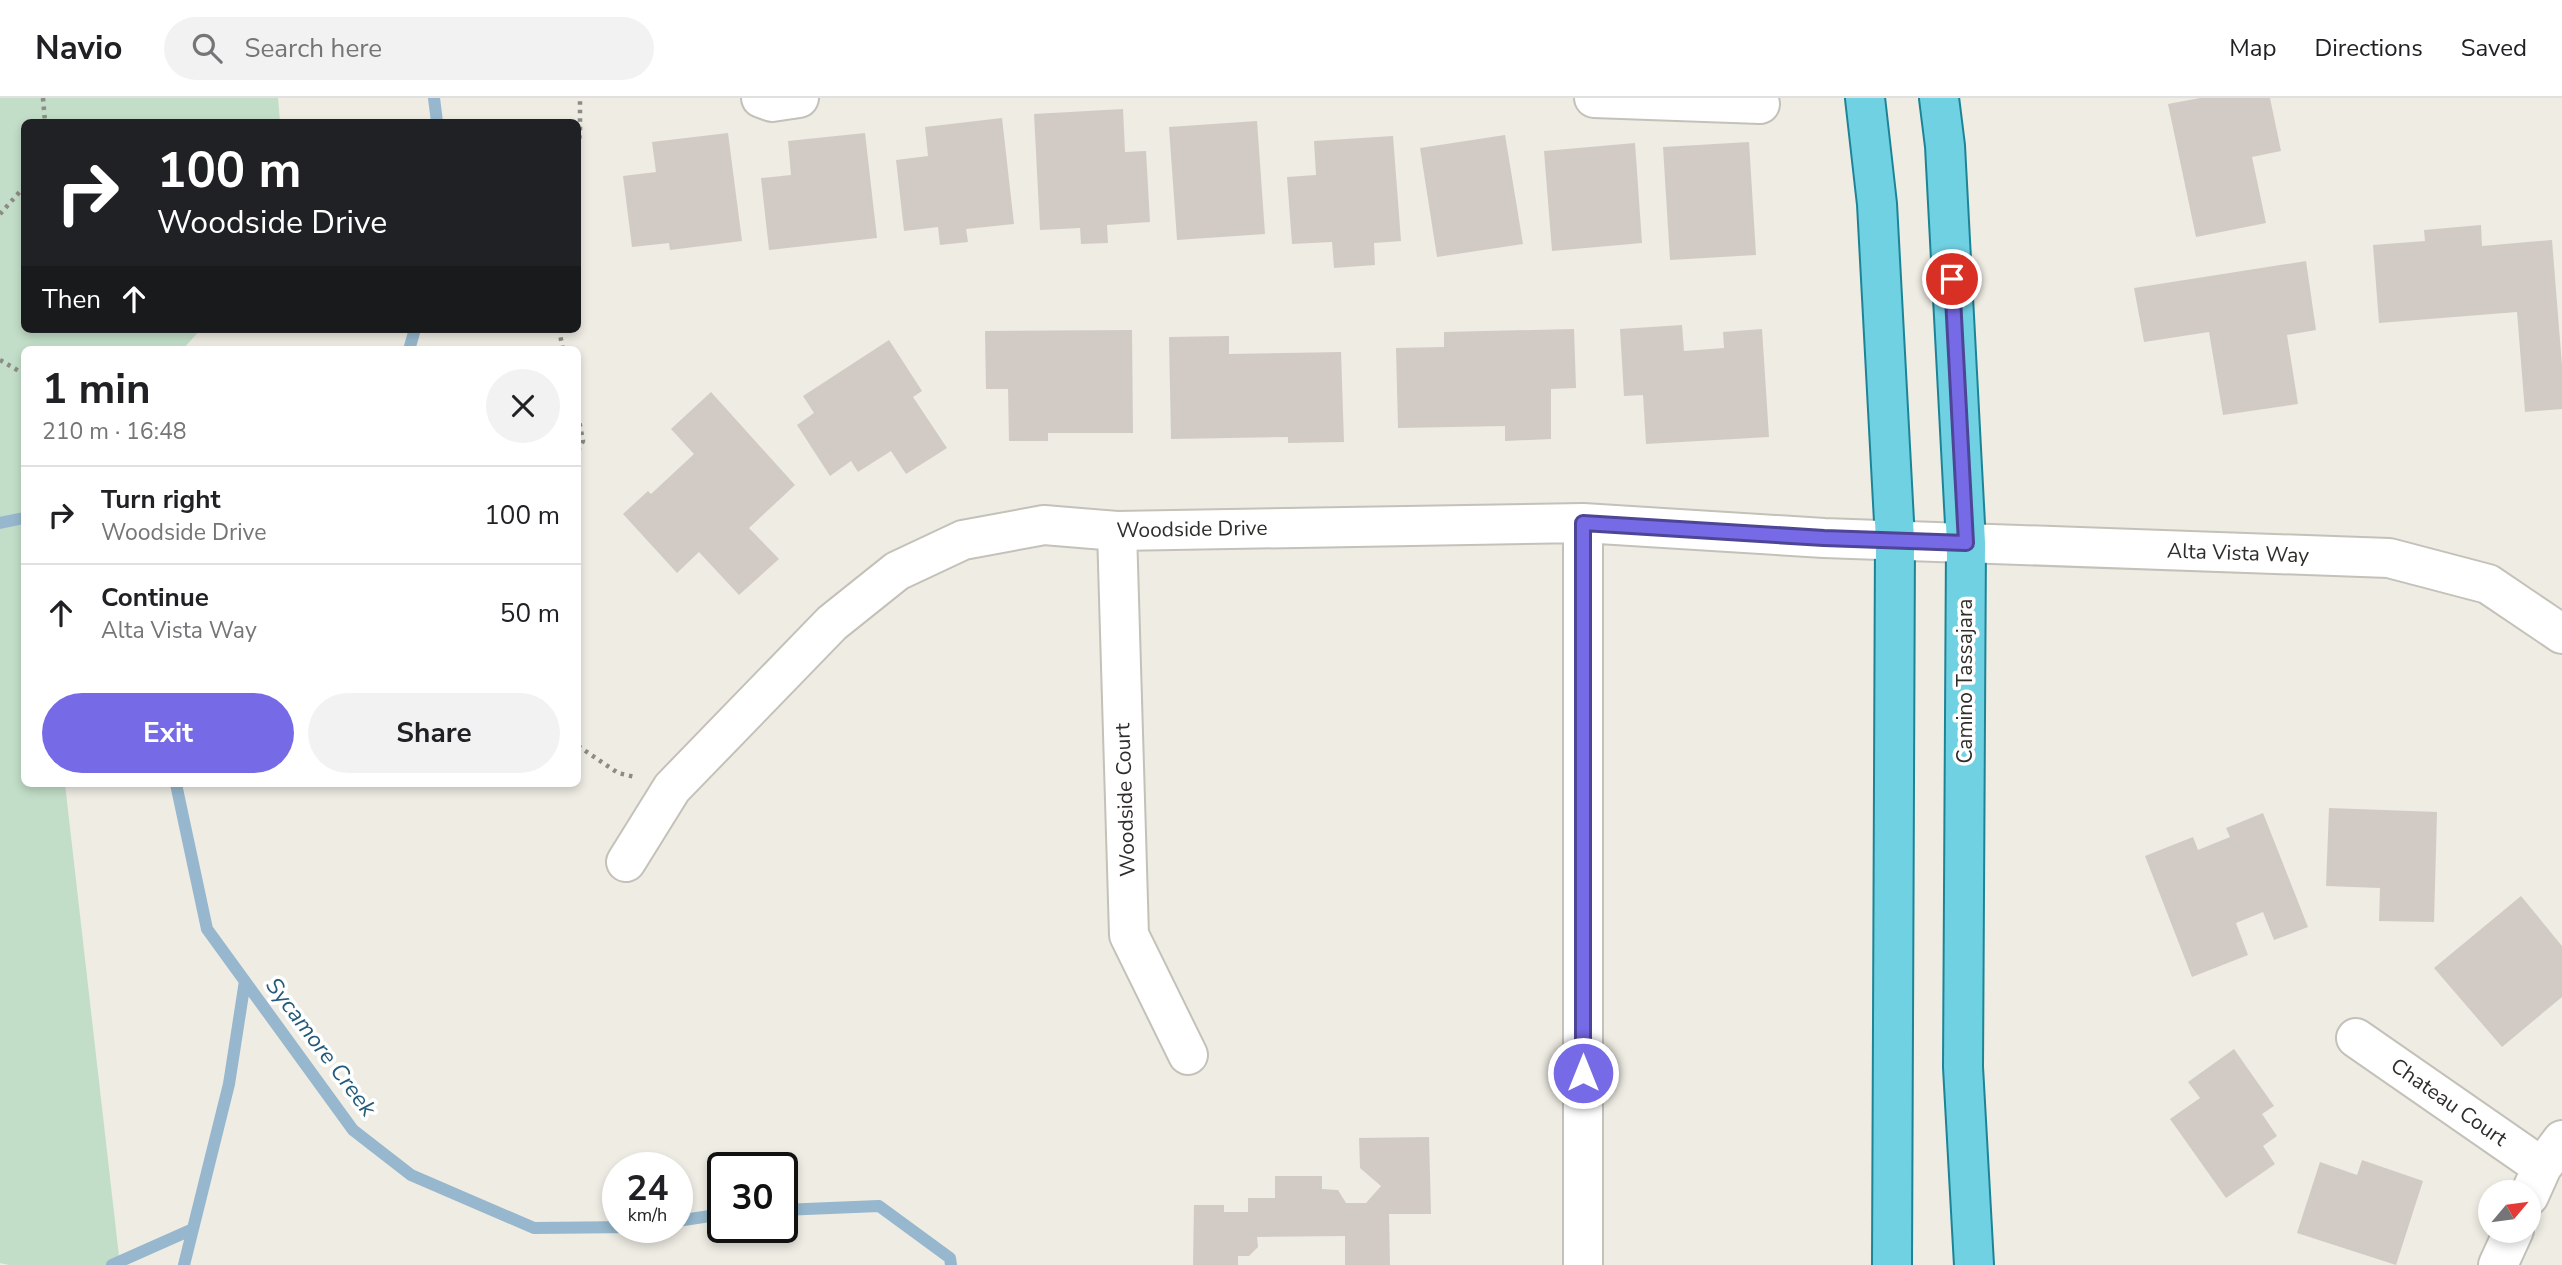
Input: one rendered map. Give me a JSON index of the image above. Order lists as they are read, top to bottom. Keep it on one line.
{"streets":{"main road":["Camino Tassajara"],"street":["Woodside Drive","Alta Vista Way","Woodside Court","Chateau Court"]},"crossings":[["Woodside Drive","Alta Vista Way"],["Woodside Drive","Woodside Court"],["Alta Vista Way","Camino Tassajara"]],"water":["Sycamore Creek"],"north":"top right","page":{"header":"Navio","search":"Search here","nav":["Map","Directions","Saved"],"turn":["100 m","Woodside Drive"],"then":"Then","heading":["1 min","210 m · 16:48"],"list":[{"name":"Turn right","note":"Woodside Drive","value":"100 m"},{"name":"Continue","note":"Alta Vista Way","value":"50 m"}],"buttons":["Exit","Share"],"speed":"24 km/h","limit":"30"}}
